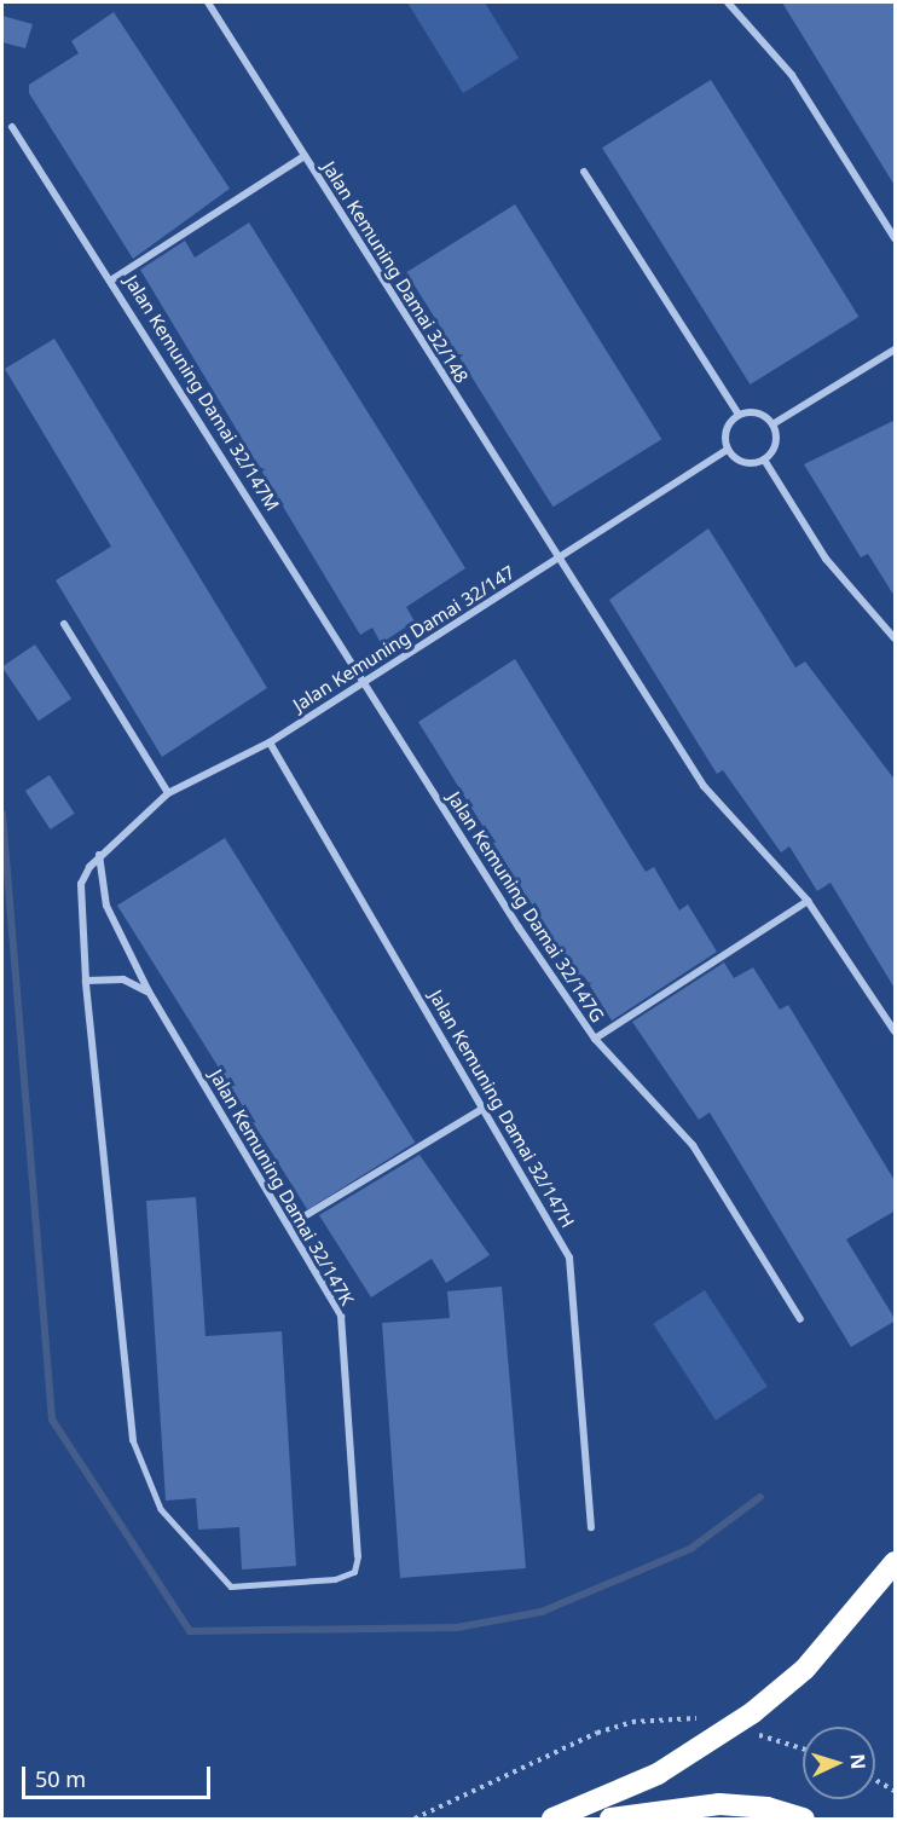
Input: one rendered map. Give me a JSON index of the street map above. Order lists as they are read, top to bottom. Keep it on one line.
{"streets":{"street":["Jalan Kemuning Damai 32/148","Jalan Kemuning Damai 32/147M","Jalan Kemuning Damai 32/147","Jalan Kemuning Damai 32/147G","Jalan Kemuning Damai 32/147H","Jalan Kemuning Damai 32/147K"]},"crossings":[["Jalan Kemuning Damai 32/148","Jalan Kemuning Damai 32/147"],["Jalan Kemuning Damai 32/147M","Jalan Kemuning Damai 32/147"],["Jalan Kemuning Damai 32/147M","Jalan Kemuning Damai 32/147G"],["Jalan Kemuning Damai 32/147","Jalan Kemuning Damai 32/147G"],["Jalan Kemuning Damai 32/147","Jalan Kemuning Damai 32/147H"],["Jalan Kemuning Damai 32/147","Jalan Kemuning Damai 32/147K"]],"scale_bar":"50 m","north":"right"}
